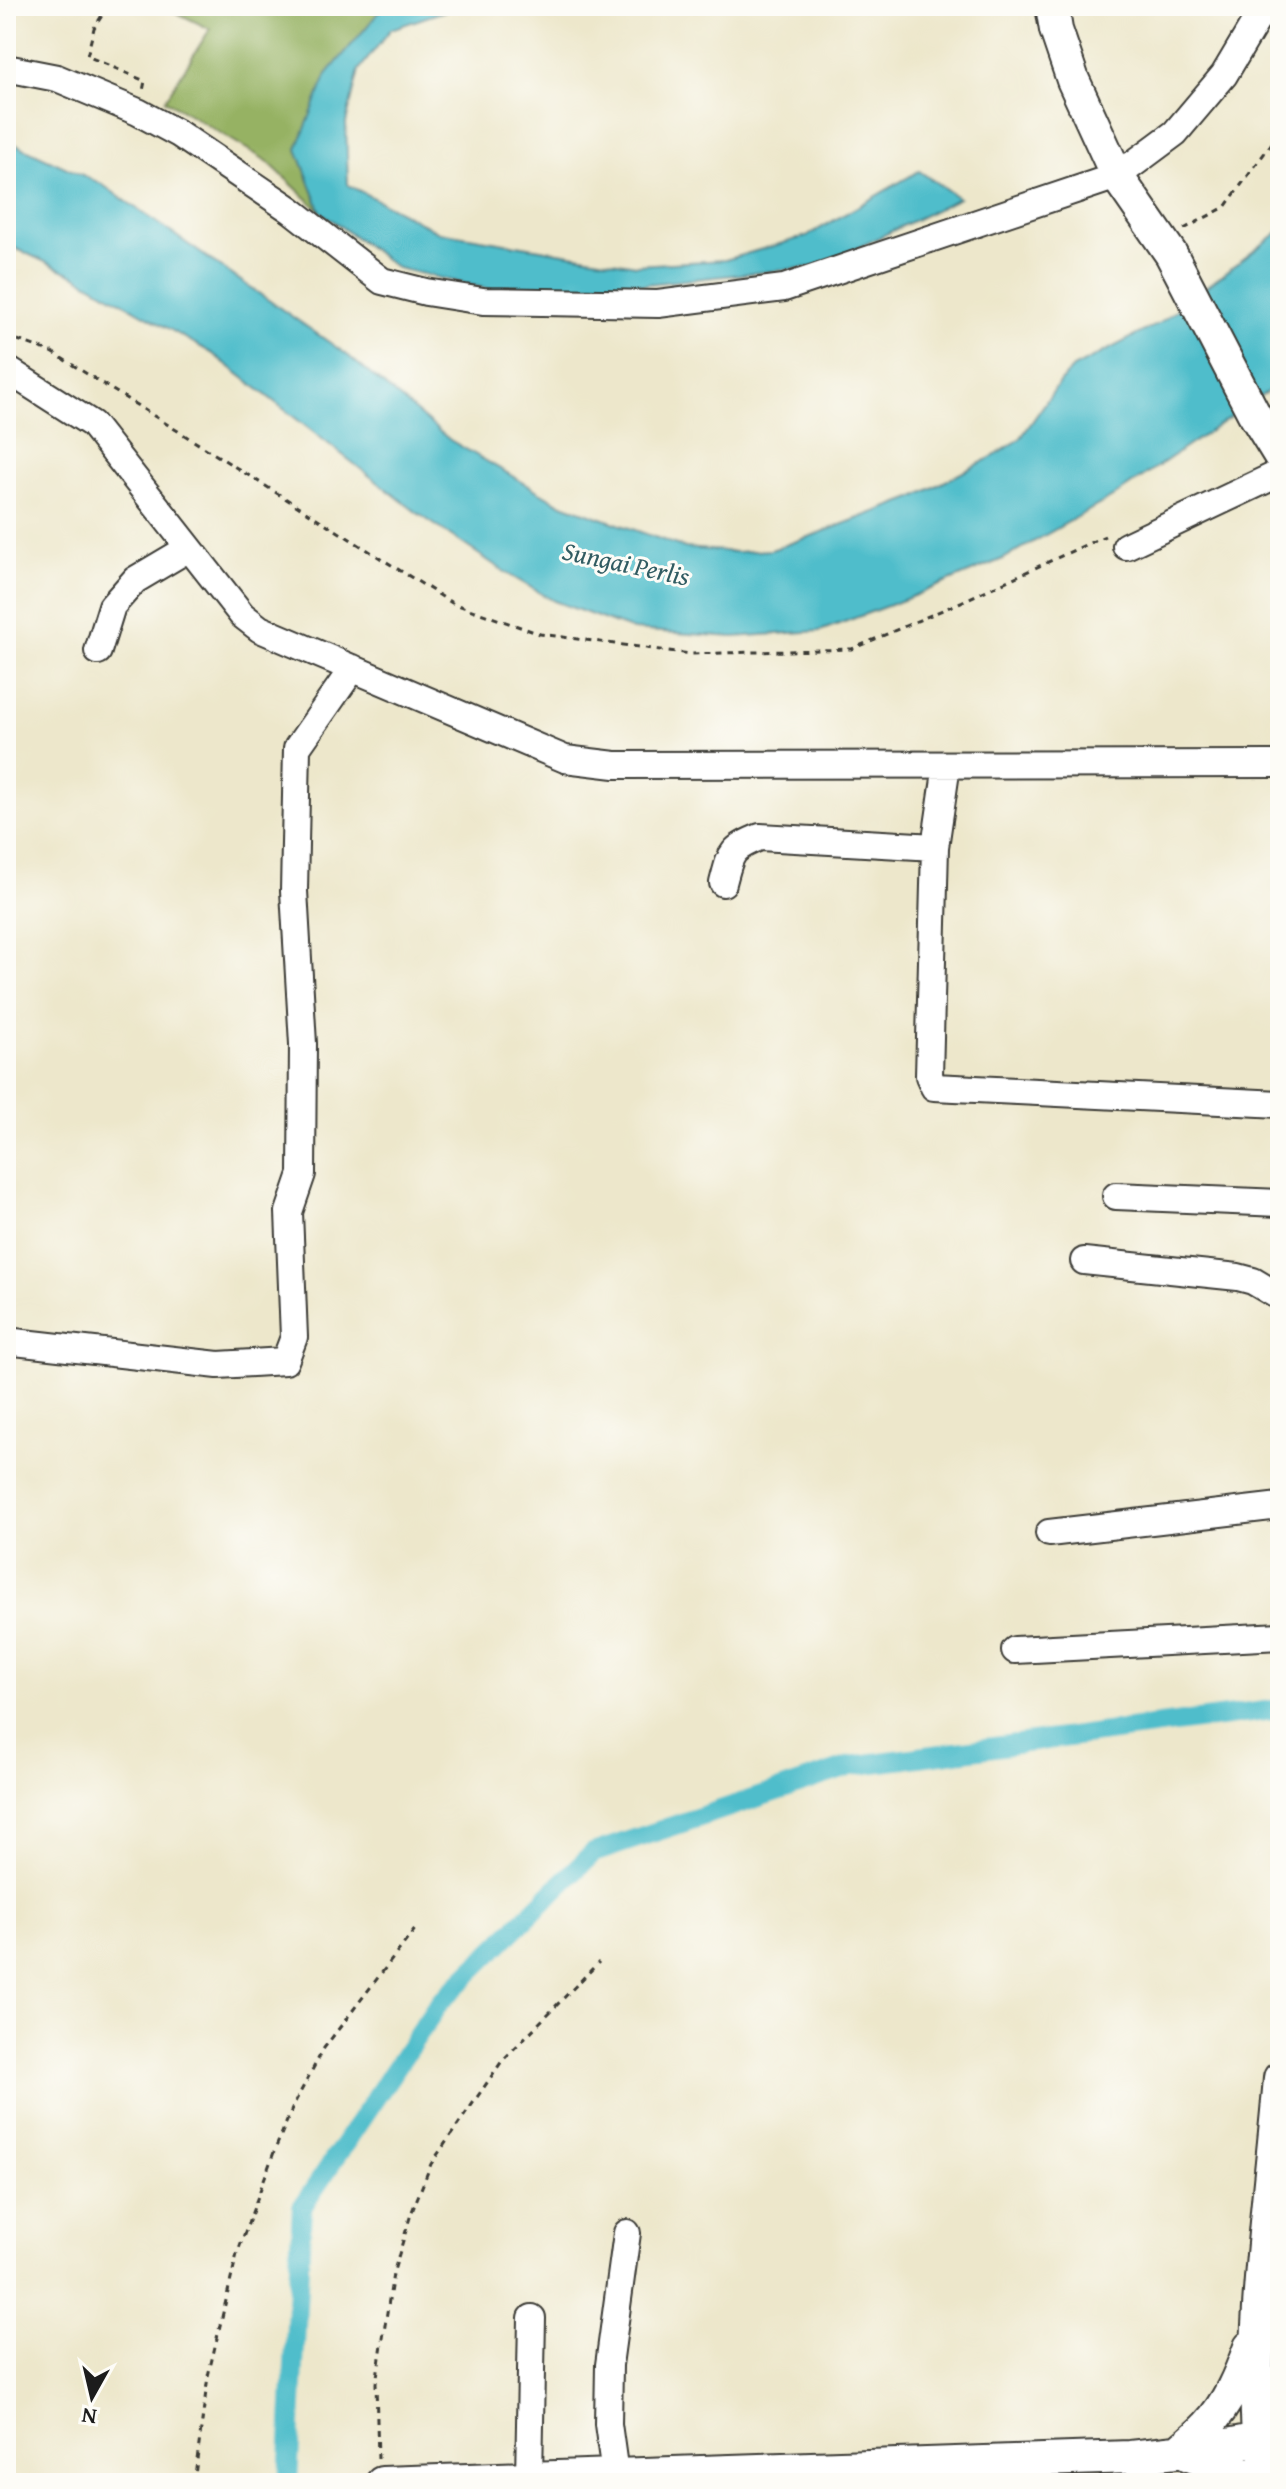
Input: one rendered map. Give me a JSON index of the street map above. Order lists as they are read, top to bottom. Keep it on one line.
{"water":["Sungai Perlis"],"north":"bottom"}
